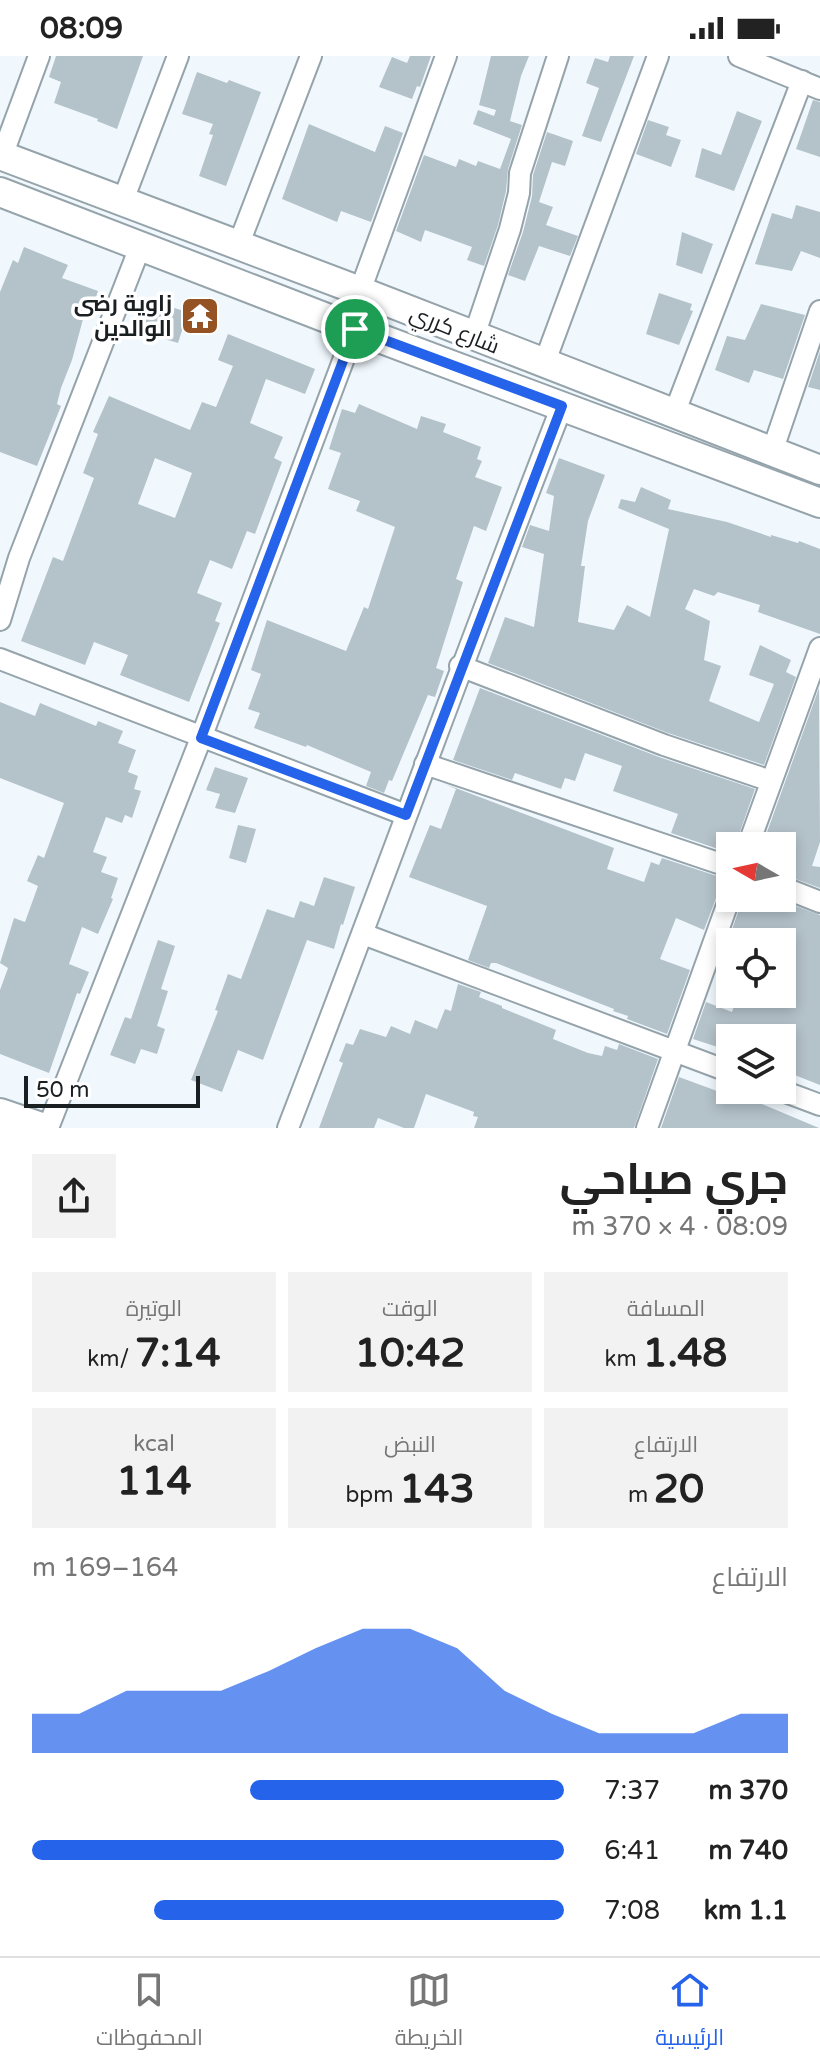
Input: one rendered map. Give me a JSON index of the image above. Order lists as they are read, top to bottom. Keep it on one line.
{"streets":{"main road":["شارع كرري"]},"places":{"temple":["زاوية رضى الوالدين"]},"scale_bar":"50 m","north":"left","page":{"status":"08:09","scale":"50 m","heading":["جري صباحي","08:09 · 4 × 370 m"],"stats":[["المسافة","1.48 km"],["الوقت","10:42"],["الوتيرة","7:14 /km"],["الارتفاع","20 m"],["النبض","143 bpm"],["kcal","114"]],"chart":["الارتفاع","164–169 m"],"list":[{"name":"370 m","note":"7:37"},{"name":"740 m","note":"6:41"},{"name":"1.1 km","note":"7:08"}],"tabs":["الرئيسية","الخريطة","المحفوظات"]}}
